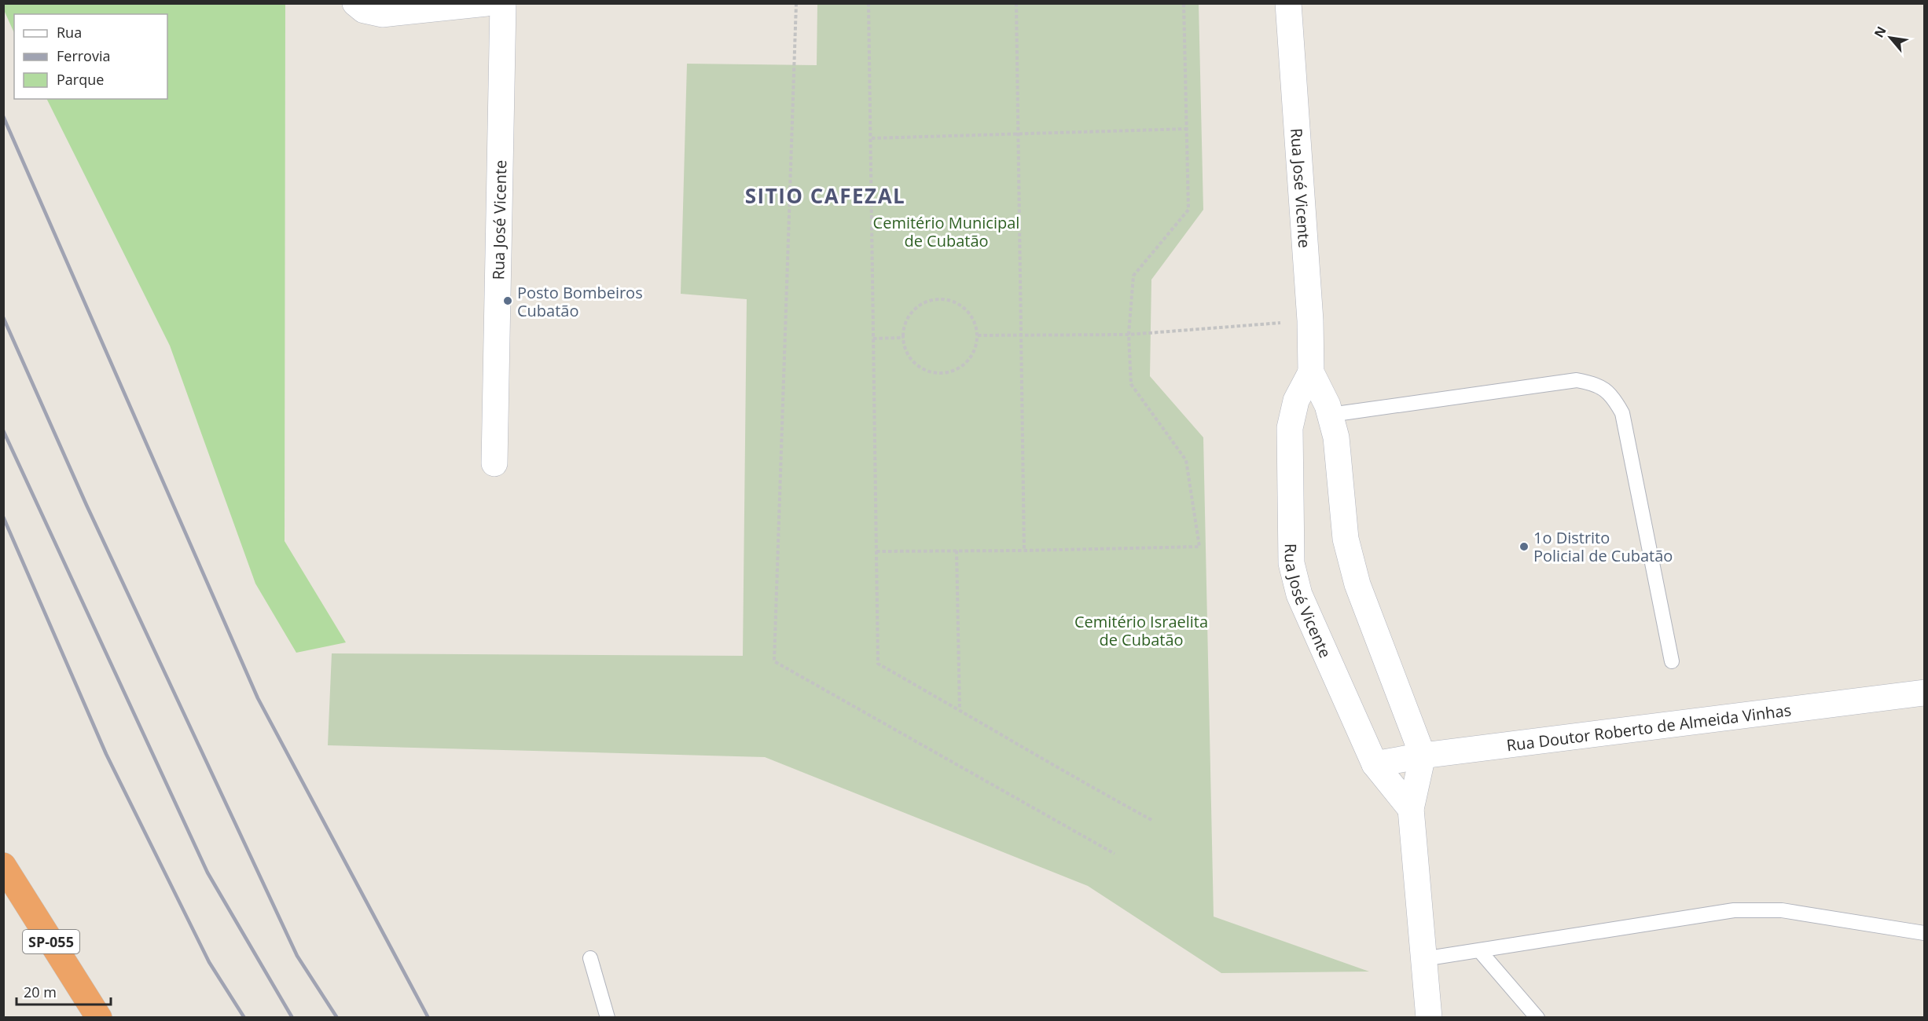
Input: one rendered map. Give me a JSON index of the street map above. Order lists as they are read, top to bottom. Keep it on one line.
{"streets":{"highway":["SP-055"],"street":["Rua José Vicente","Rua Doutor Roberto de Almeida Vinhas"]},"crossings":[["Rua José Vicente","Rua Doutor Roberto de Almeida Vinhas"]],"districts":["SITIO CAFEZAL"],"parks":["Cemitério Municipal de Cubatão","Cemitério Israelita de Cubatão"],"places":["Posto Bombeiros Cubatão","1o Distrito Policial de Cubatão"],"legend":["Rua","Ferrovia","Parque"],"scale_bar":"20 m","north":"top left"}
